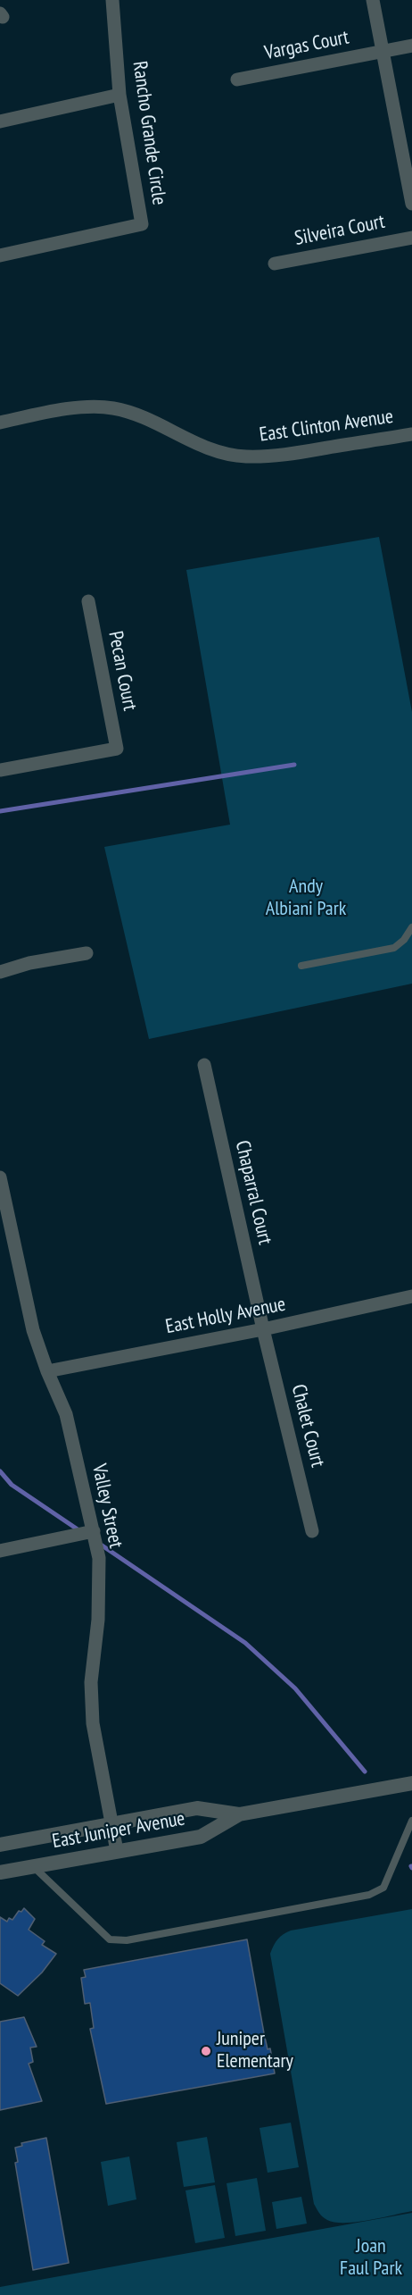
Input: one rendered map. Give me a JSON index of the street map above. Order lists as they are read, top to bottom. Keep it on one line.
{"streets":{"street":["Vargas Court","Rancho Grande Circle","Silveira Court","East Clinton Avenue","Pecan Court","Chaparral Court","East Holly Avenue","Chalet Court","Valley Street","East Juniper Avenue"]},"crossings":[["Chaparral Court","East Holly Avenue"],["Chaparral Court","Chalet Court"],["East Holly Avenue","Chalet Court"],["East Holly Avenue","Valley Street"],["Valley Street","East Juniper Avenue"]],"parks":["Andy Albiani Park","Joan Faul Park"],"places":["Juniper Elementary"]}
